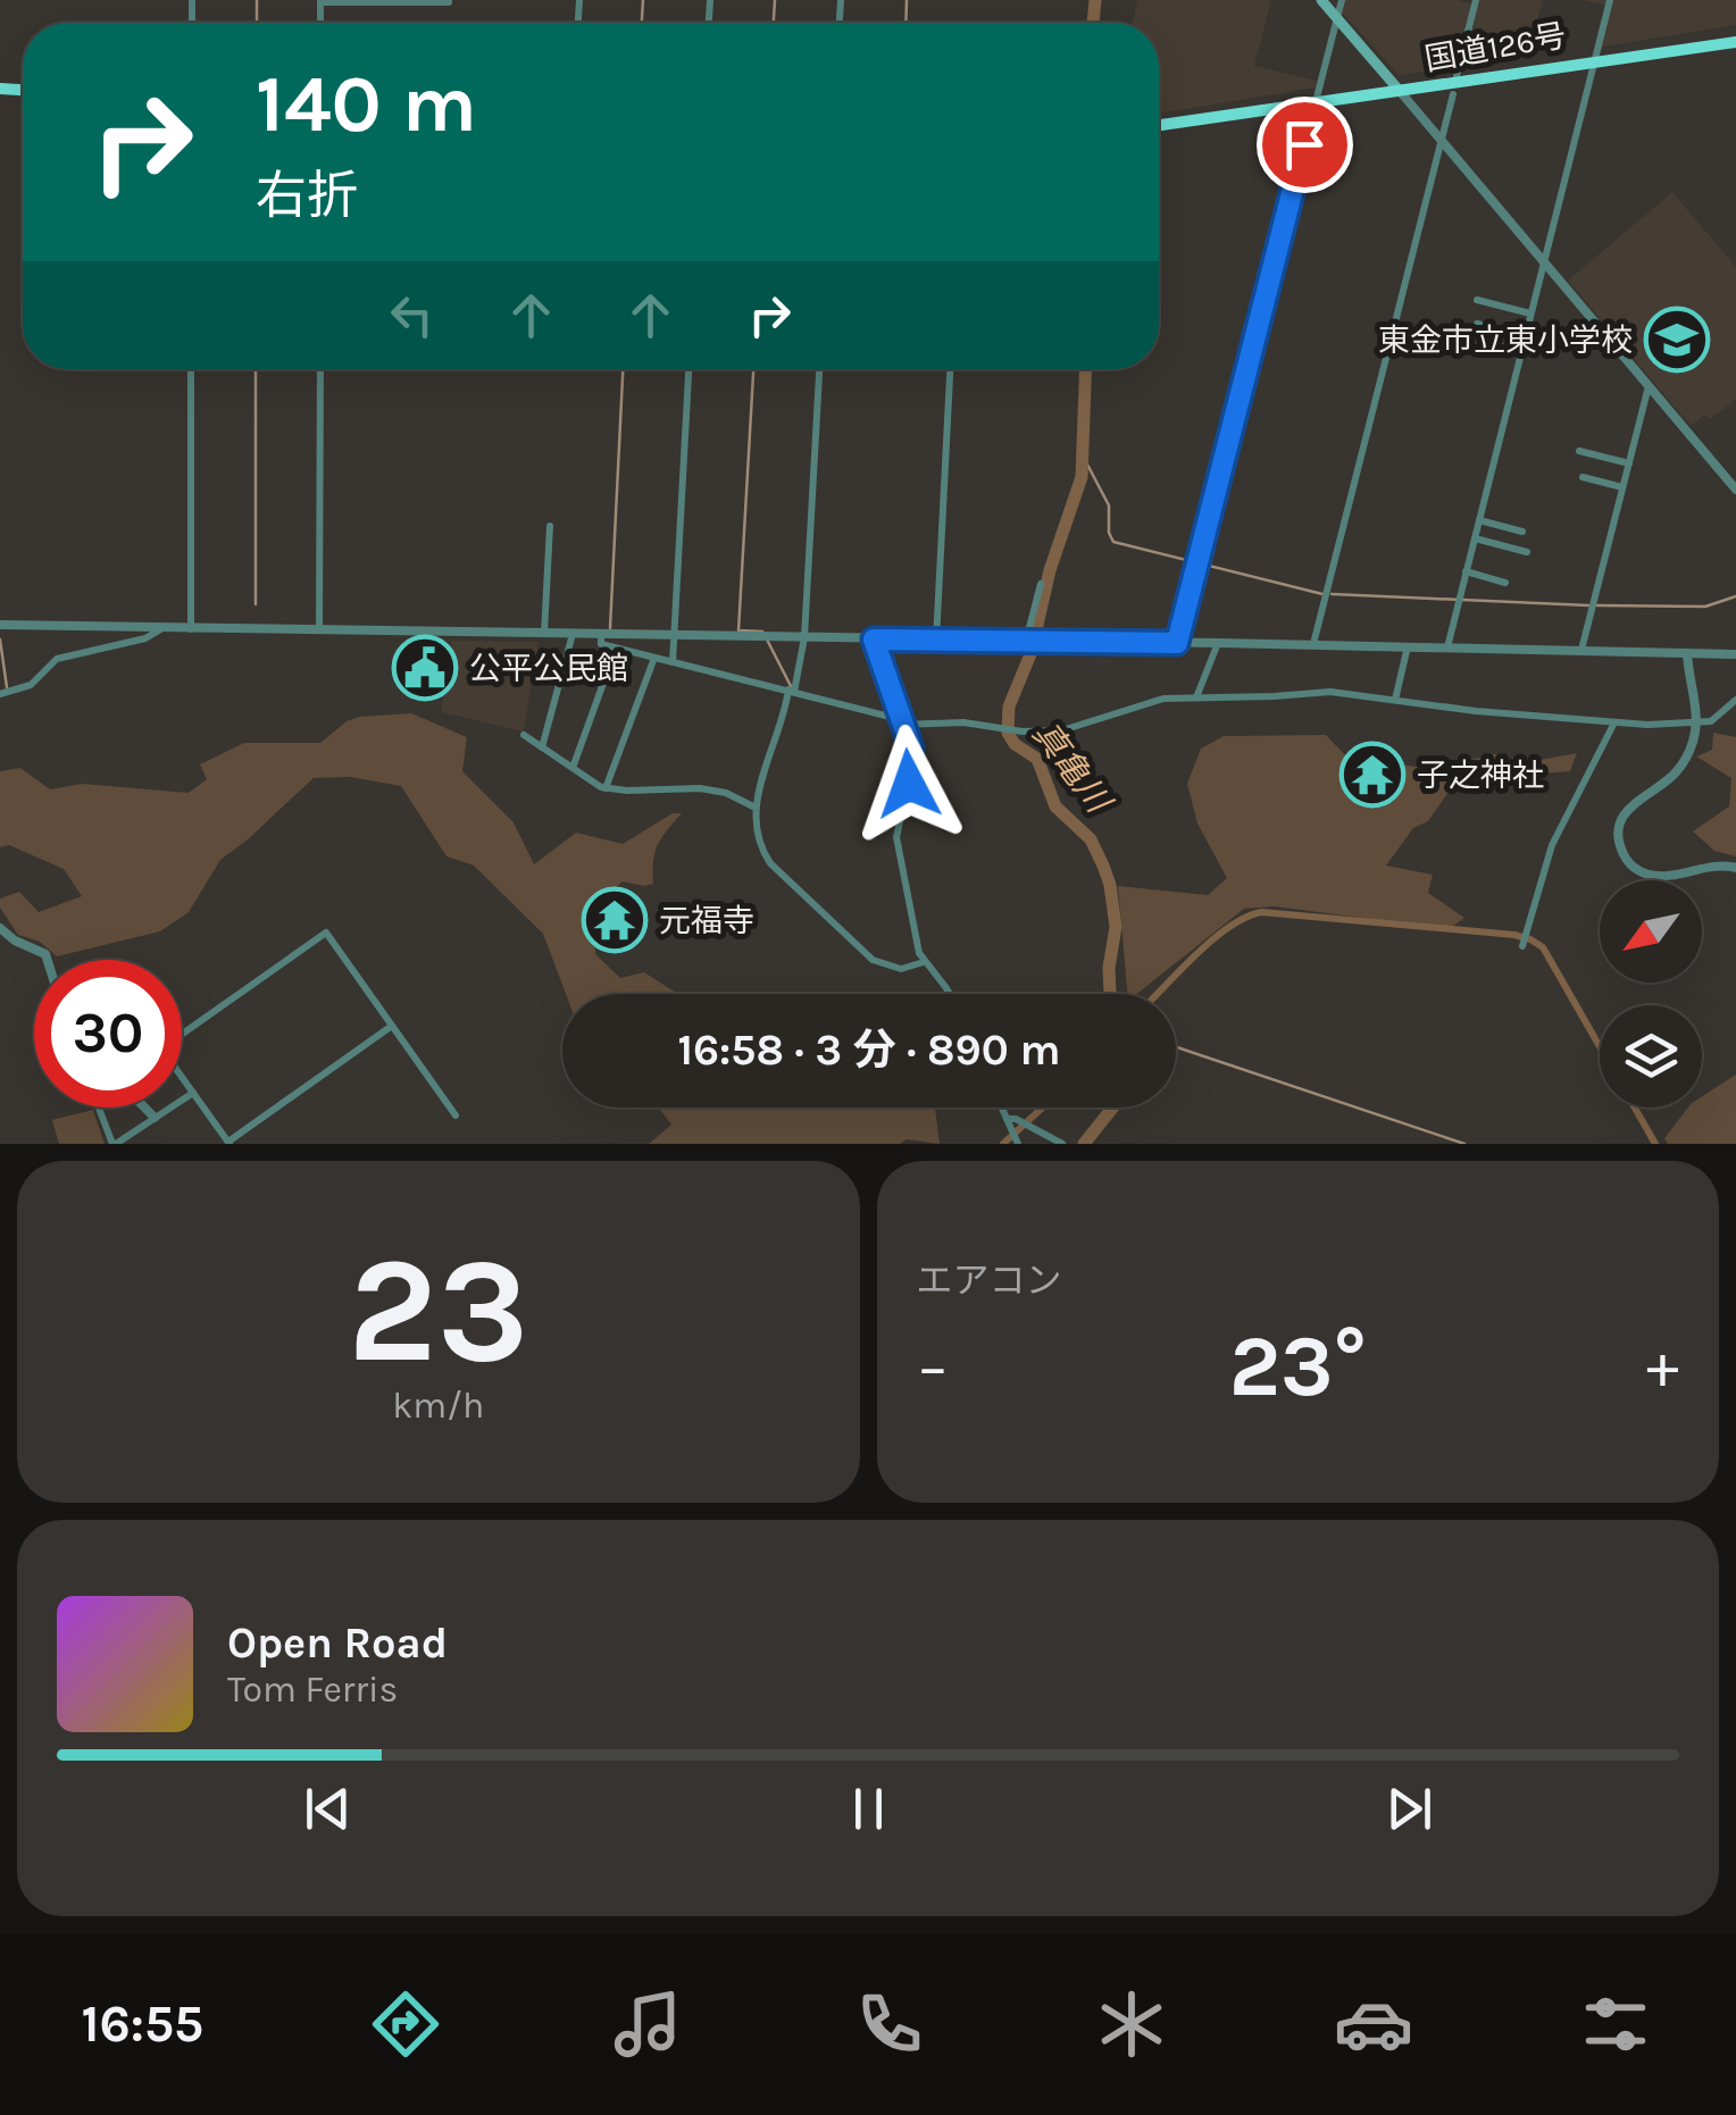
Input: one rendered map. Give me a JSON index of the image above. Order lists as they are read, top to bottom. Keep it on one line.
{"streets":{"highway":["国道126号"]},"water":["真亀川"],"places":{"school or university":["東金市立東小学校"],"public building":["公平公民館"],"temple":["子之神社","元福寺"]},"north":"bottom left","page":{"turn":["140 m","右折"],"limit":"30","trip":"16:58 · 3 分 · 890 m","tile":[["23","km/h"],"エアコン"],"heat":["−","23°","+"],"song":["Open Road","Tom Ferris"],"tabs":"16:55"}}
